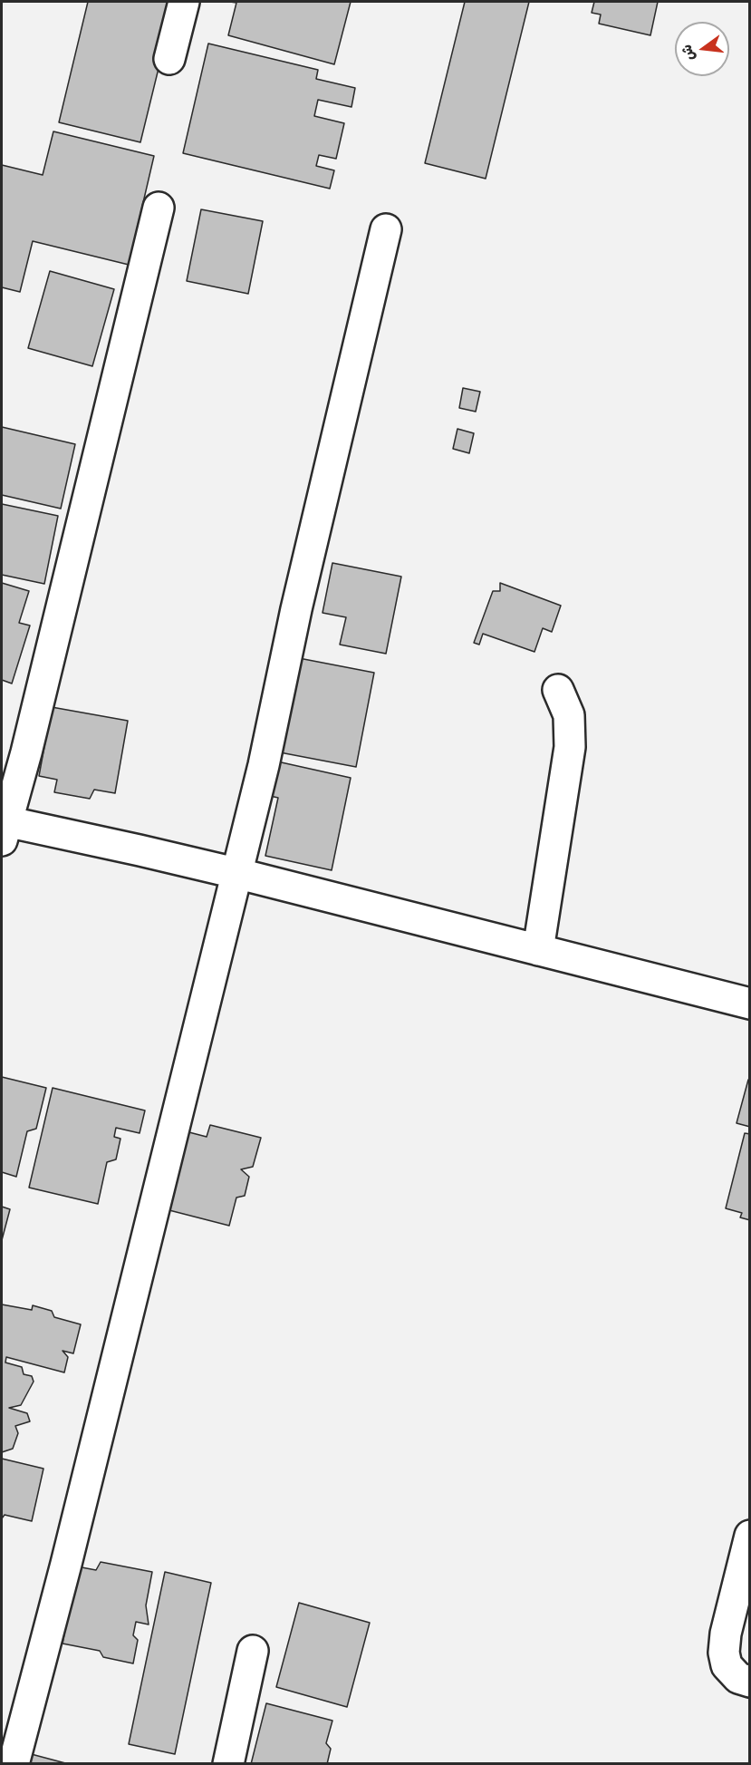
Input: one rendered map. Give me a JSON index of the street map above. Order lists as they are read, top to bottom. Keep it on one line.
{"north":"left"}
